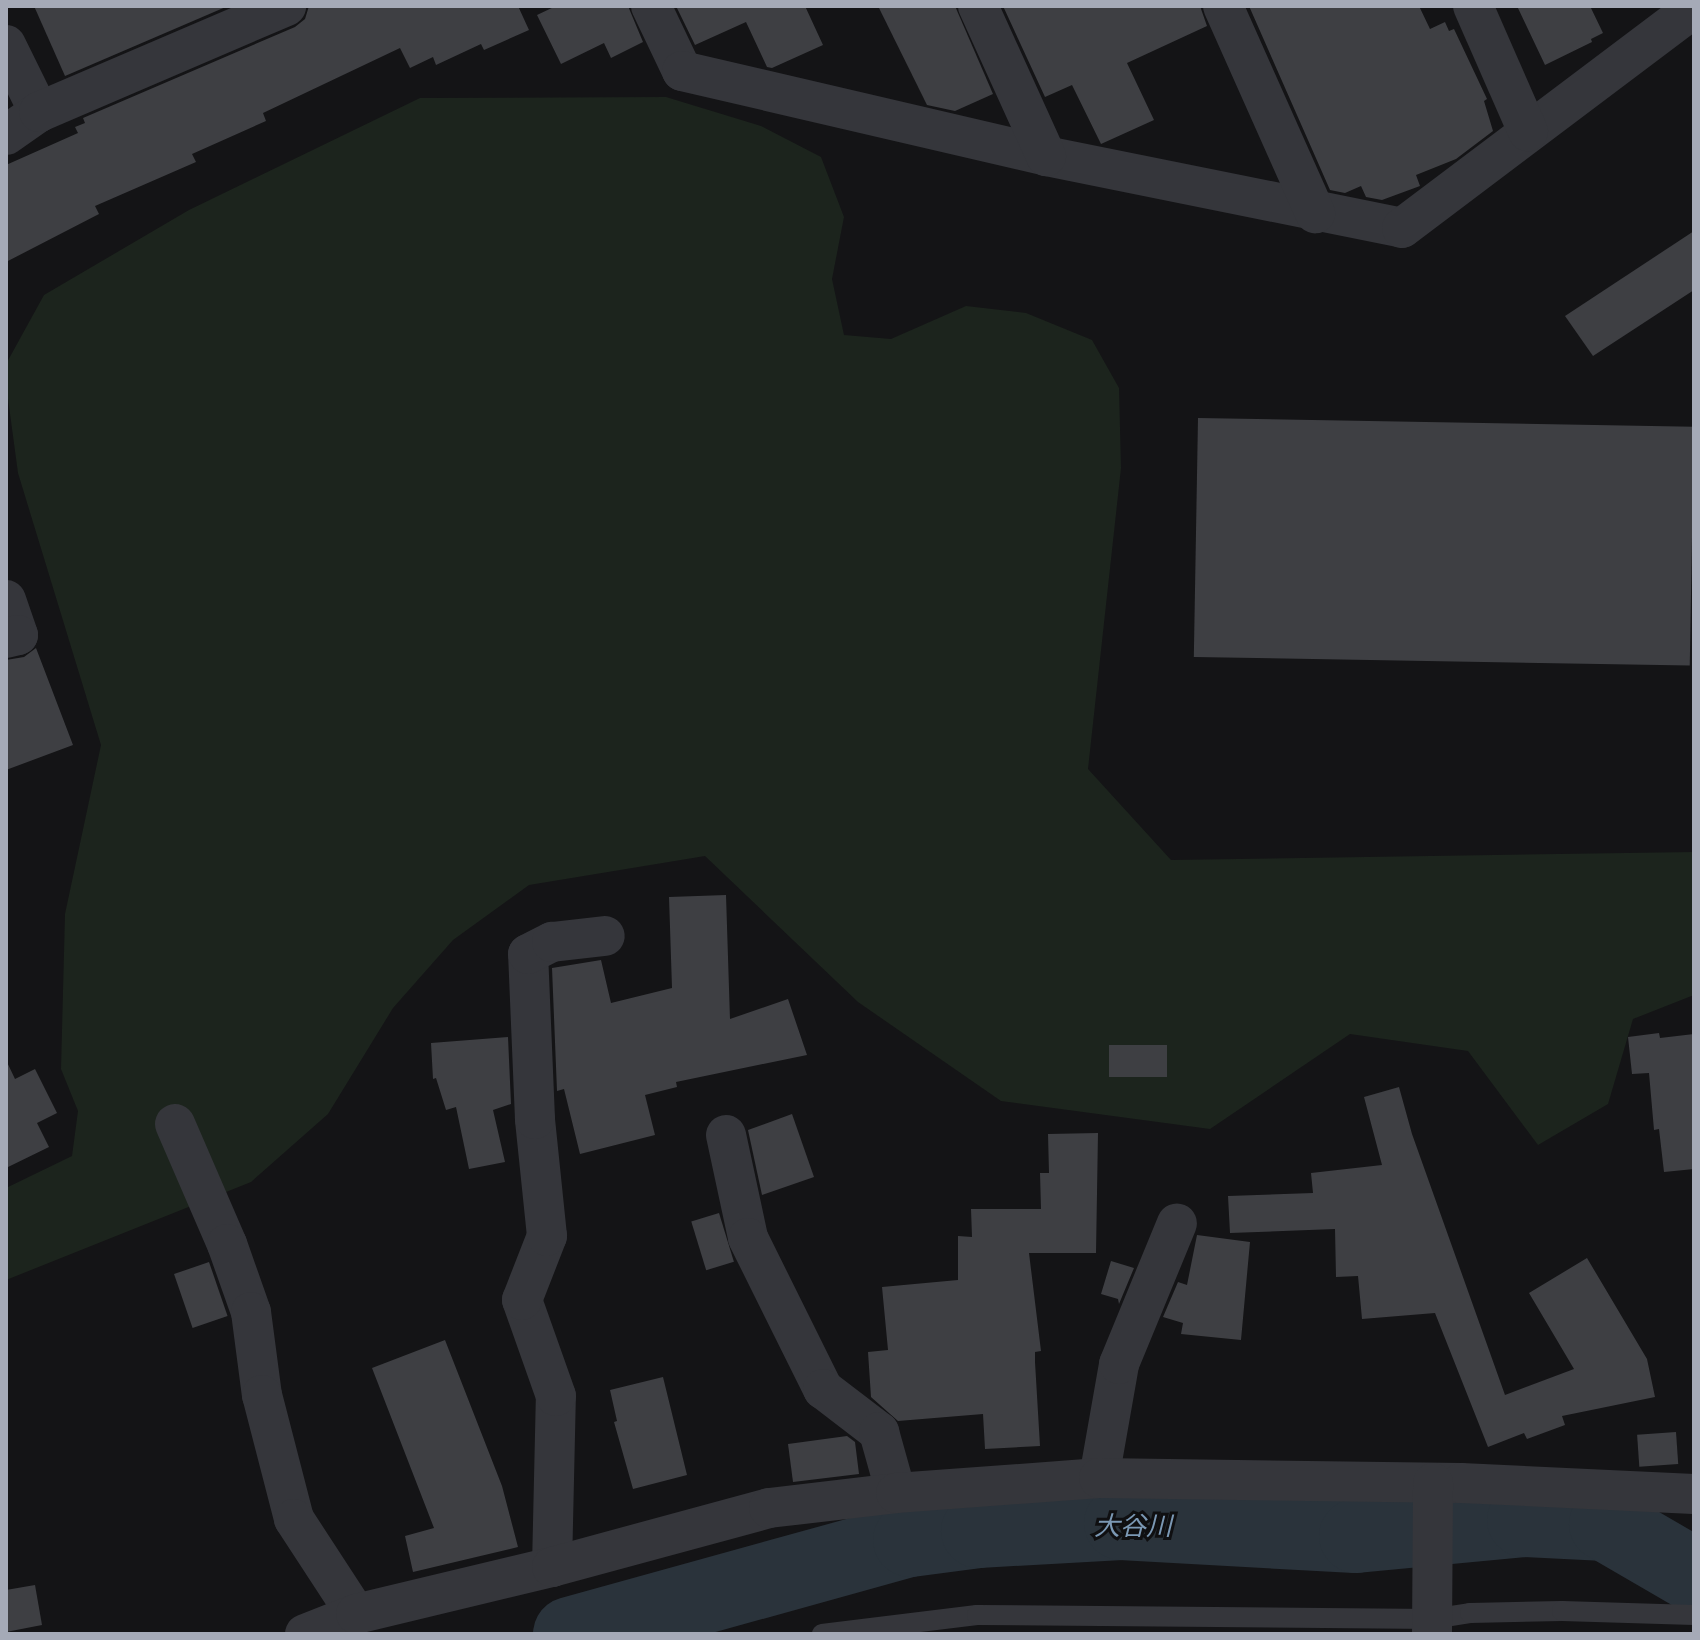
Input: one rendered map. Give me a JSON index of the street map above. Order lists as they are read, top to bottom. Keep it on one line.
{"water":["大谷川"]}
